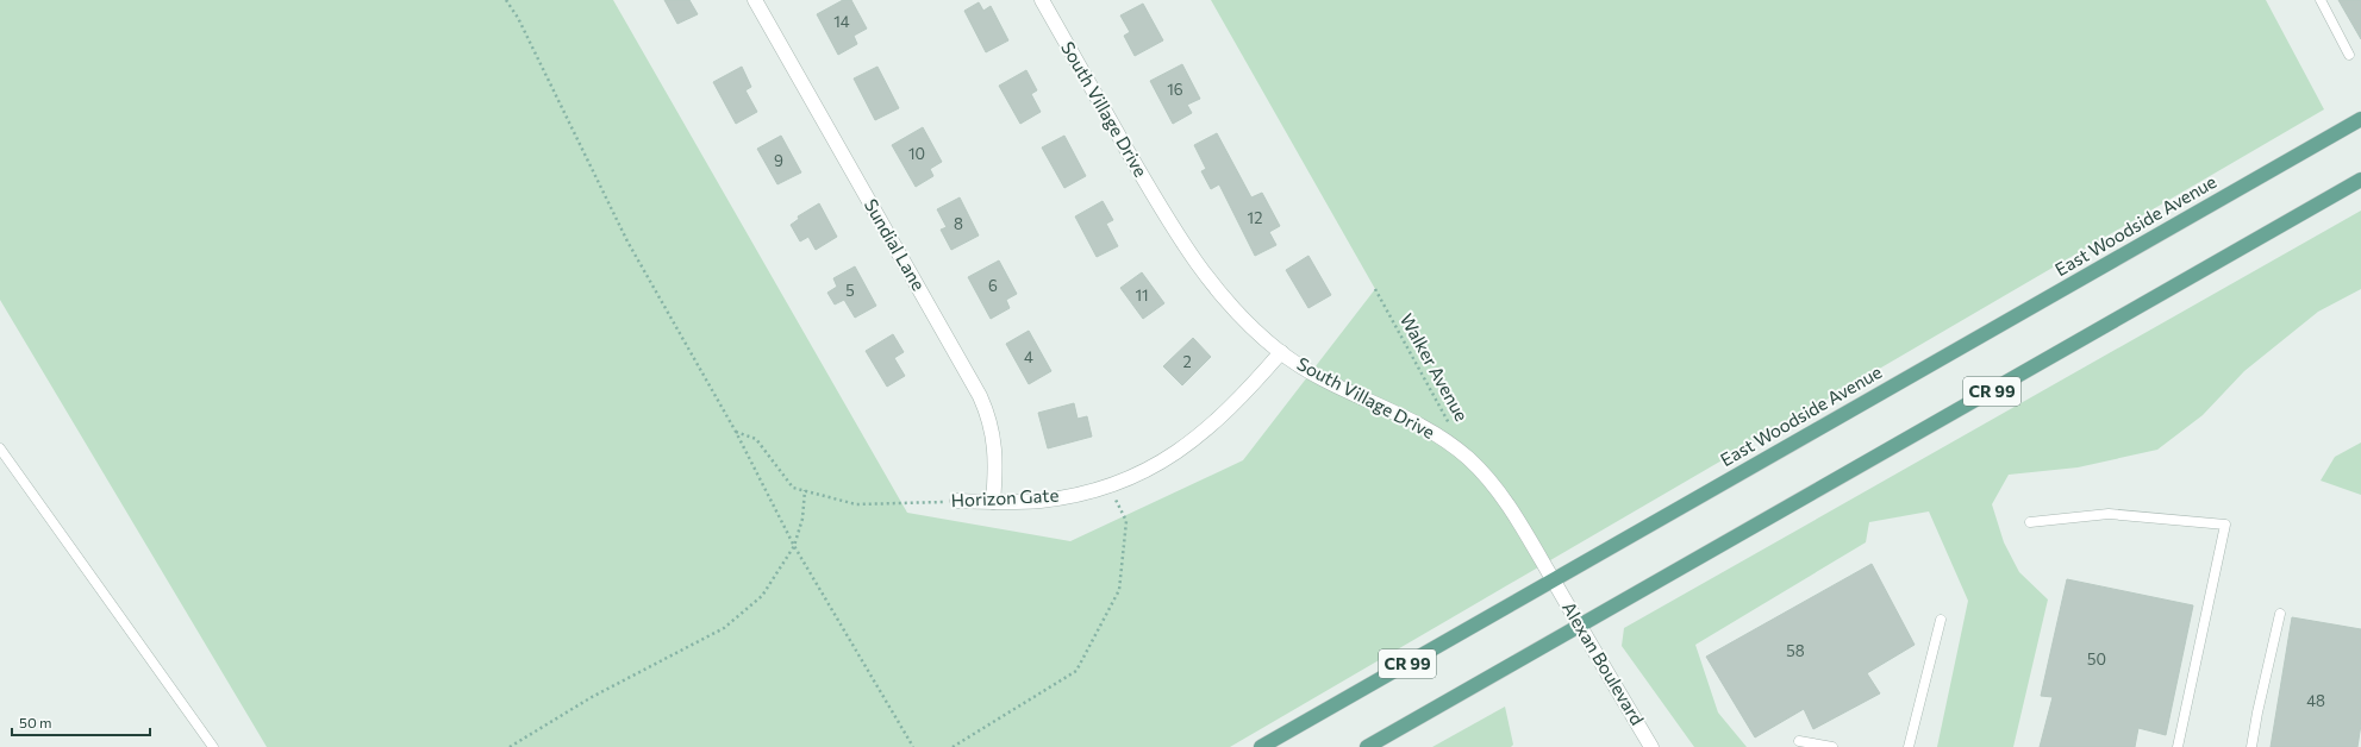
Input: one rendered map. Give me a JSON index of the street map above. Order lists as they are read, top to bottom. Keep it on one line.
{"streets":{"main road":["East Woodside Avenue","CR 99"],"street":["South Village Drive","Sundial Lane","Horizon Gate","Alexan Boulevard"],"path":["Walker Avenue"]},"crossings":[["South Village Drive","East Woodside Avenue"],["South Village Drive","Horizon Gate"],["South Village Drive","Alexan Boulevard"],["East Woodside Avenue","Alexan Boulevard"],["Sundial Lane","Horizon Gate"],["CR 99","Alexan Boulevard"]],"house_numbers":["14","16","10","9","12","8","6","5","11","4","2","58","50","48"],"scale_bar":"50 m"}
